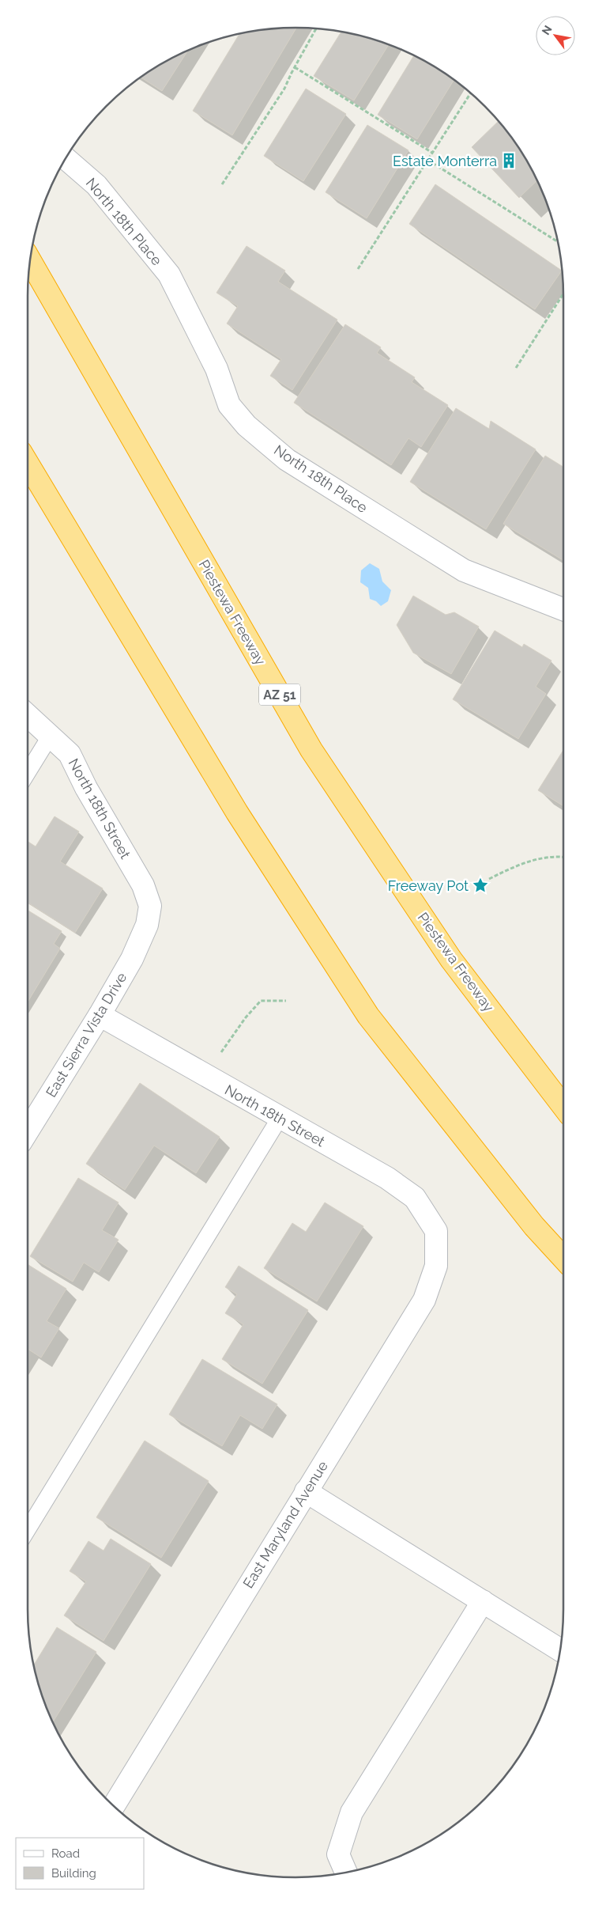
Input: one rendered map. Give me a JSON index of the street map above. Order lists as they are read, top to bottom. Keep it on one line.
{"streets":{"highway":["Piestewa Freeway","AZ 51"],"street":["North 18th Place","North 18th Street","East Sierra Vista Drive","East Maryland Avenue"]},"crossings":[["North 18th Street","East Sierra Vista Drive"],["North 18th Street","East Maryland Avenue"]],"places":{"building":["Estate Monterra"],"place":["Freeway Pot"]},"legend":["Road","Building"],"north":"top left"}
